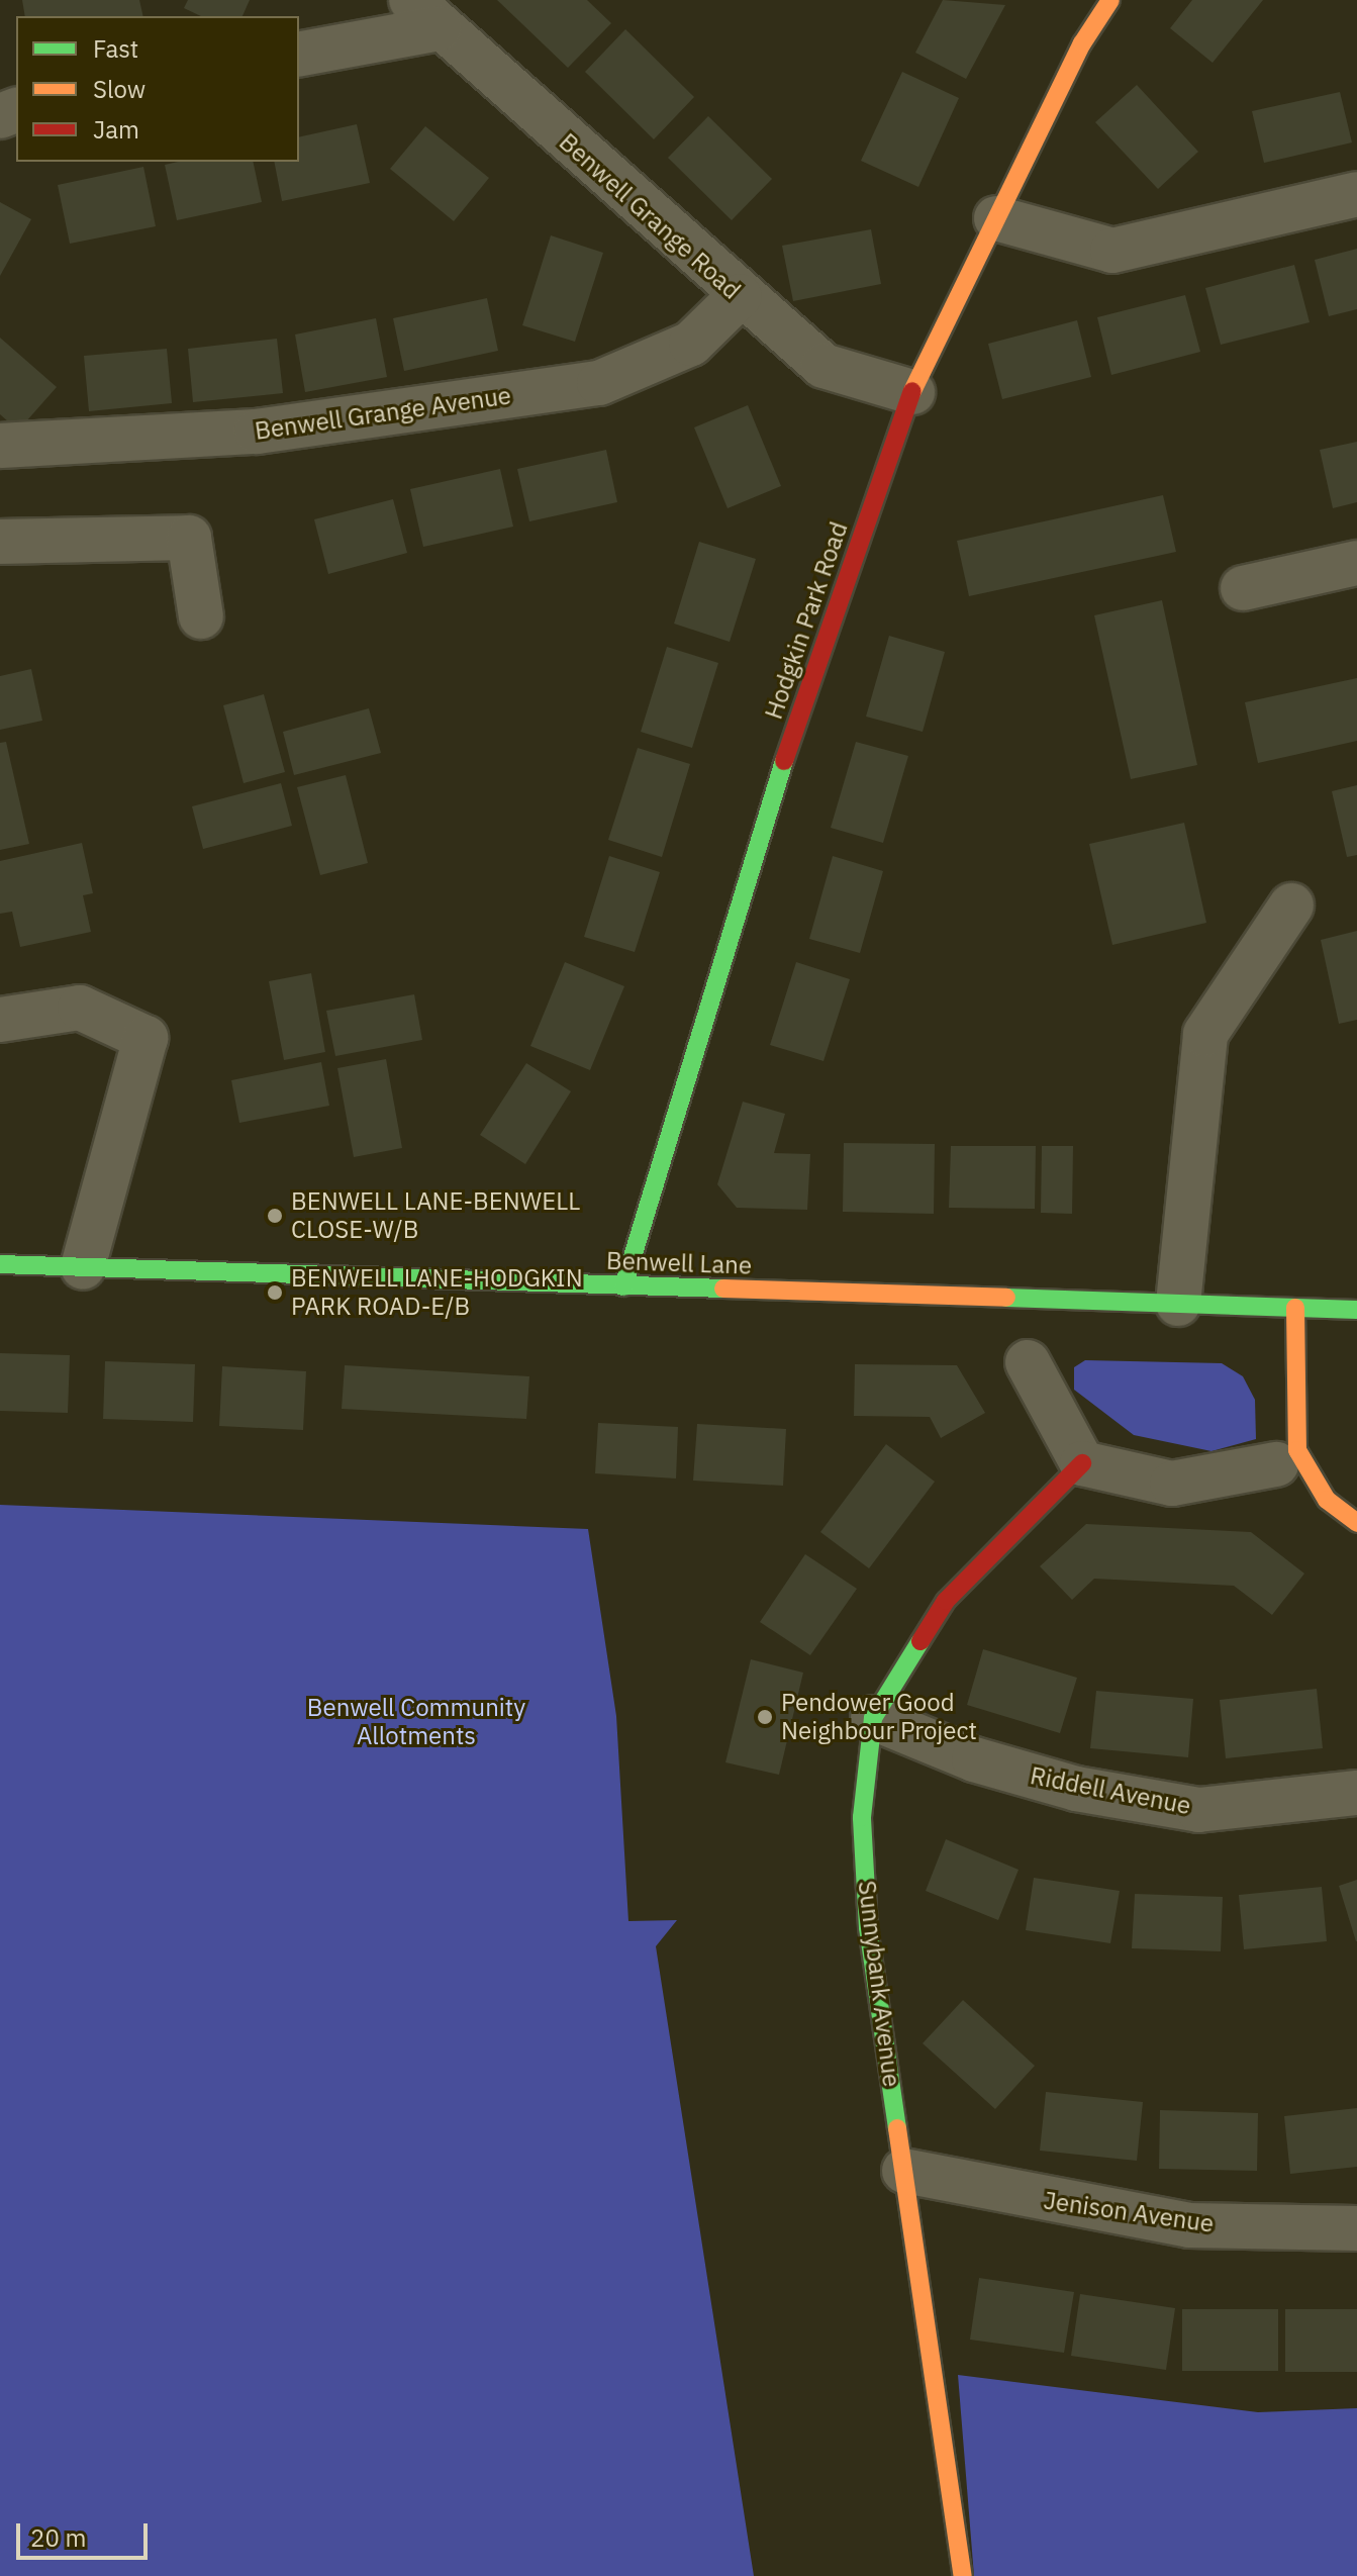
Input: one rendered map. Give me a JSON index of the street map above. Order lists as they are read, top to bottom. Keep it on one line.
{"streets":{"street":["Benwell Grange Road","Benwell Grange Avenue","Hodgkin Park Road","Benwell Lane","Riddell Avenue","Sunnybank Avenue","Jenison Avenue"]},"crossings":[["Benwell Grange Road","Benwell Grange Avenue"],["Benwell Grange Road","Hodgkin Park Road"],["Hodgkin Park Road","Benwell Lane"],["Riddell Avenue","Sunnybank Avenue"],["Sunnybank Avenue","Jenison Avenue"]],"parks":["Benwell Community Allotments"],"places":["BENWELL LANE-BENWELL CLOSE-W/B","BENWELL LANE-HODGKIN PARK ROAD-E/B","Pendower Good Neighbour Project"],"legend":["Fast","Slow","Jam"],"scale_bar":"20 m"}
